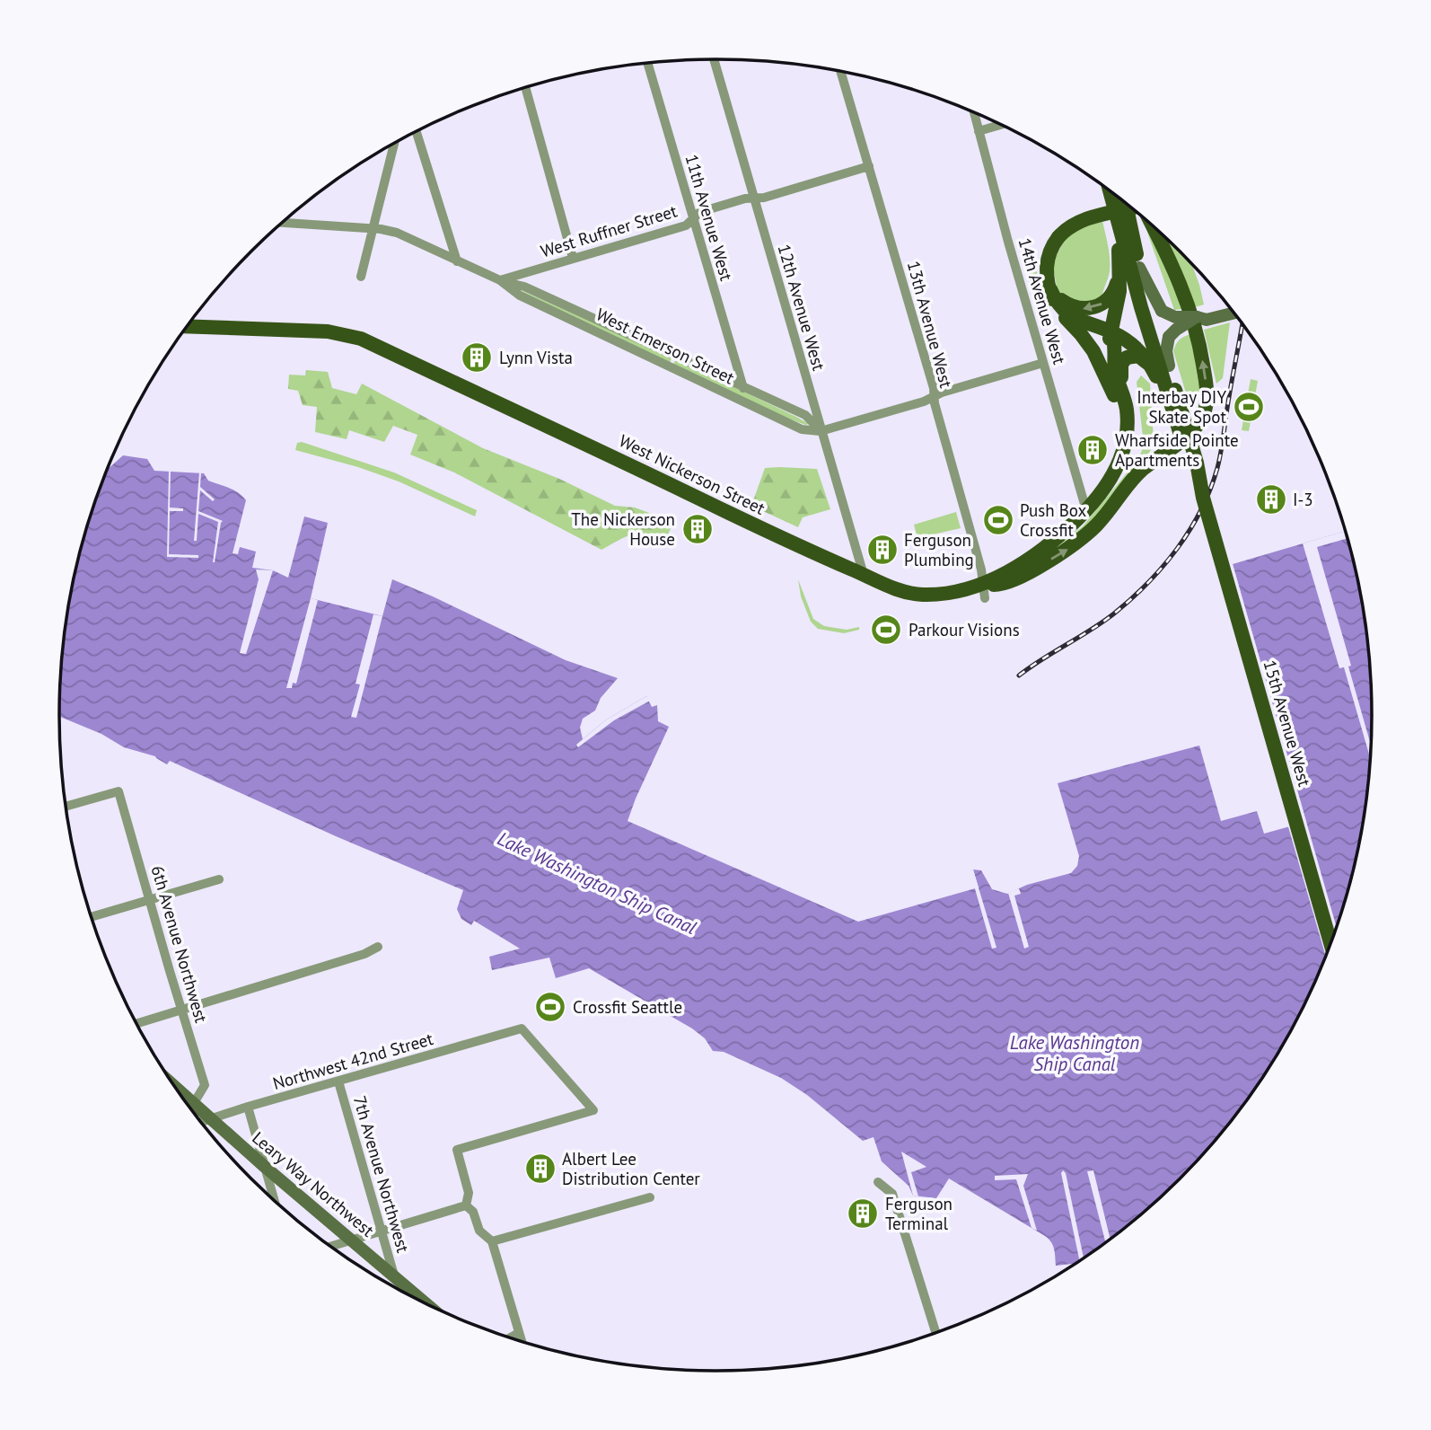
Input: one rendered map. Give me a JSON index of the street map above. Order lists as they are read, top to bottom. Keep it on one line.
{"streets":{"main road":["West Nickerson Street","15th Avenue West","Leary Way Northwest"],"street":["11th Avenue West","West Ruffner Street","14th Avenue West","12th Avenue West","13th Avenue West","West Emerson Street","6th Avenue Northwest","Northwest 42nd Street","7th Avenue Northwest"]},"crossings":[["11th Avenue West","West Ruffner Street"],["11th Avenue West","West Emerson Street"],["West Ruffner Street","12th Avenue West"],["West Ruffner Street","13th Avenue West"],["West Ruffner Street","West Emerson Street"],["14th Avenue West","West Emerson Street"],["14th Avenue West","West Nickerson Street"],["12th Avenue West","West Emerson Street"],["12th Avenue West","West Nickerson Street"],["13th Avenue West","West Emerson Street"],["13th Avenue West","West Nickerson Street"],["6th Avenue Northwest","Leary Way Northwest"],["Northwest 42nd Street","7th Avenue Northwest"],["Northwest 42nd Street","Leary Way Northwest"],["7th Avenue Northwest","Leary Way Northwest"]],"water":["Lake Washington Ship Canal"],"places":{"building":["Lynn Vista","Wharfside Pointe Apartments","I-3","The Nickerson House","Ferguson Plumbing","Albert Lee Distribution Center","Ferguson Terminal"],"sports":["Interbay DIY Skate Spot","Push Box Crossfit","Parkour Visions","Crossfit Seattle"]}}
